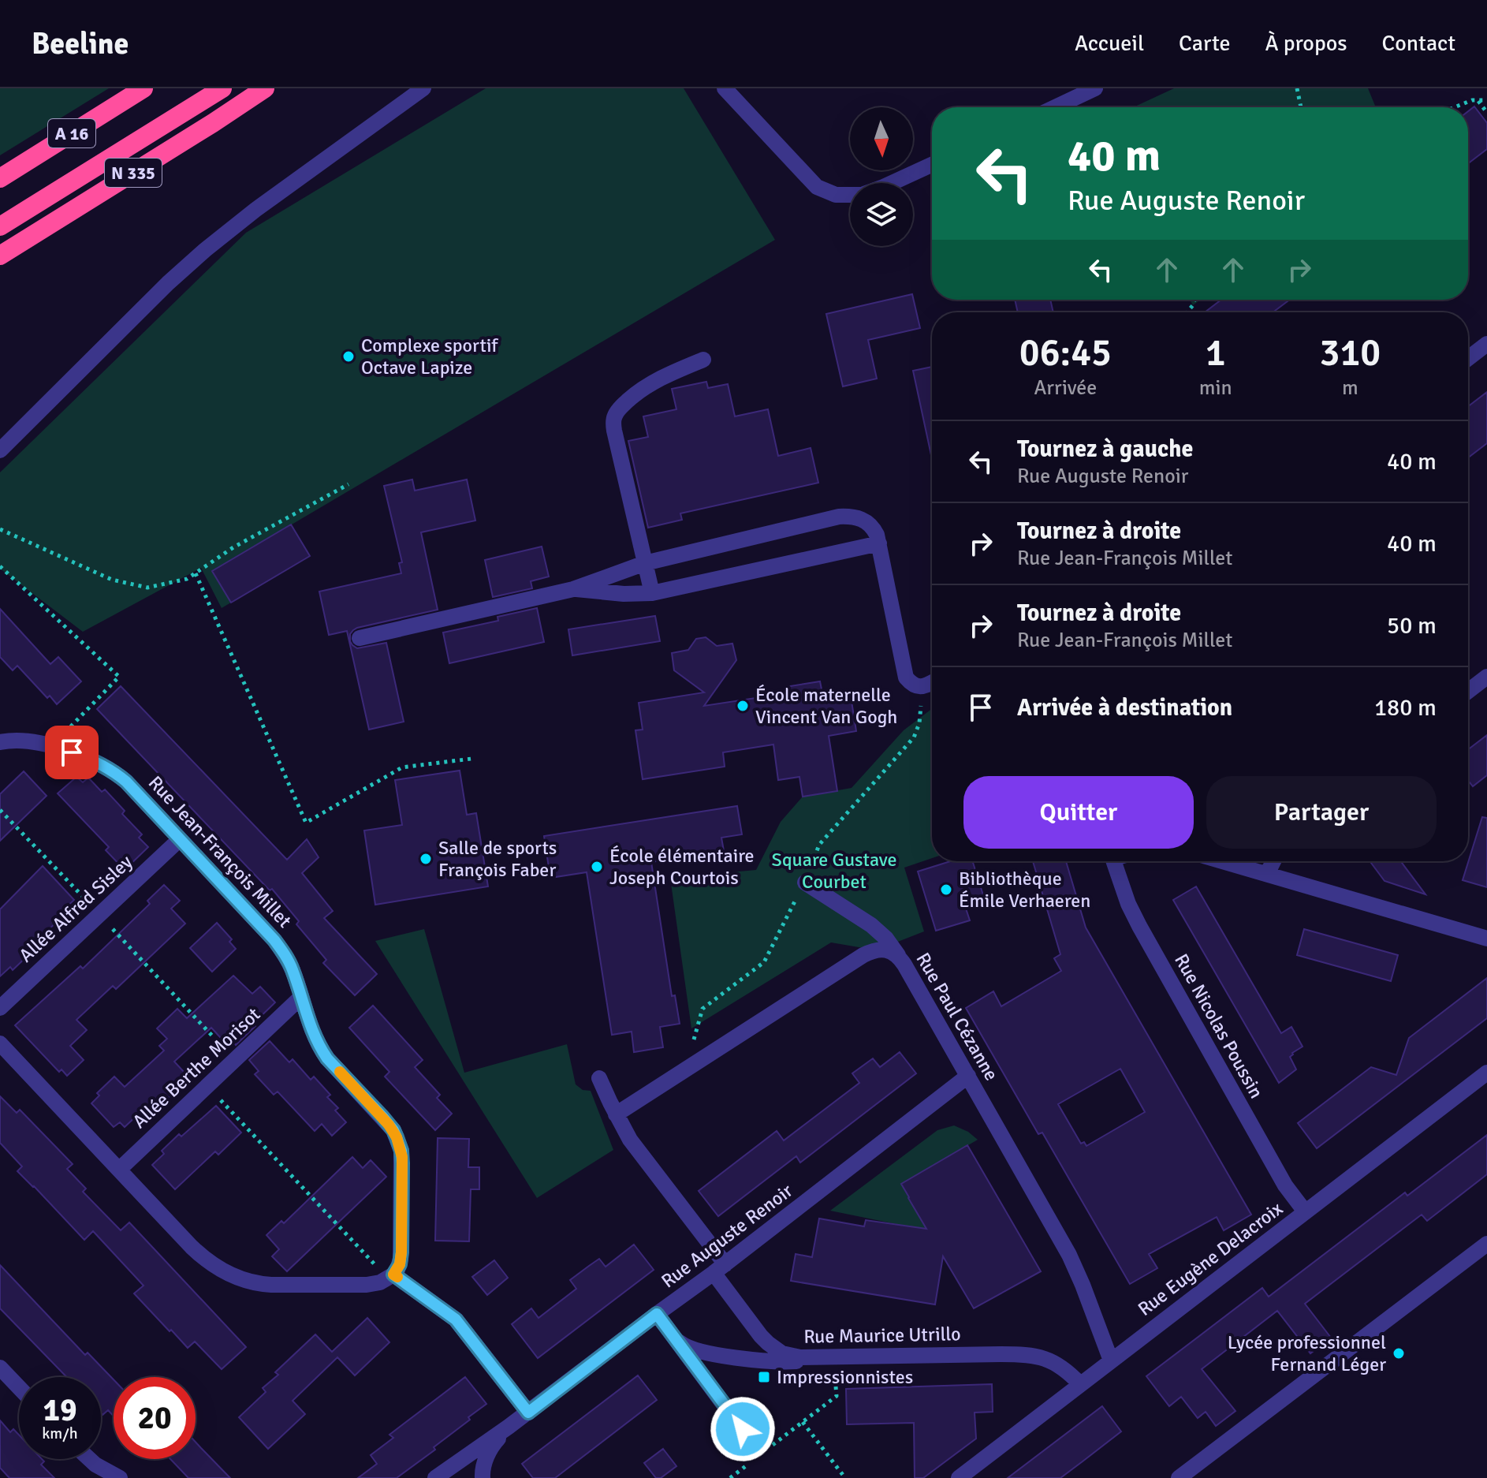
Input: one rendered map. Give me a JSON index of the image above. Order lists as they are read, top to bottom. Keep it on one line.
{"streets":{"highway":["A 16","N 335"],"street":["Rue Jean-François Millet","Allée Alfred Sisley","Rue Paul Cézanne","Rue Nicolas Poussin","Allée Berthe Morisot","Rue Auguste Renoir","Rue Eugène Delacroix","Rue Maurice Utrillo"]},"crossings":[["Rue Jean-François Millet","Allée Alfred Sisley"],["Rue Jean-François Millet","Allée Berthe Morisot"],["Rue Paul Cézanne","Rue Auguste Renoir"],["Rue Paul Cézanne","Rue Eugène Delacroix"],["Rue Paul Cézanne","Rue Maurice Utrillo"],["Rue Nicolas Poussin","Rue Eugène Delacroix"],["Rue Auguste Renoir","Rue Maurice Utrillo"],["Rue Eugène Delacroix","Rue Maurice Utrillo"]],"parks":["Square Gustave Courbet"],"places":{"other":["Complexe sportif Octave Lapize","École maternelle Vincent Van Gogh","Salle de sports François Faber","École élémentaire Joseph Courtois","Bibliothèque Émile Verhaeren","Lycée professionnel Fernand Léger"],"transit":["Impressionnistes"]},"north":"bottom","page":{"header":"Beeline","nav":["Accueil","Carte","À propos","Contact"],"turn":["40 m","Rue Auguste Renoir"],"eta":["06:45","Arrivée","1","min","310","m"],"list":[{"name":"Tournez à gauche","note":"Rue Auguste Renoir","value":"40 m"},{"name":"Tournez à droite","note":"Rue Jean-François Millet","value":"40 m"},{"name":"Tournez à droite","note":"Rue Jean-François Millet","value":"50 m"},{"name":"Arrivée à destination","value":"180 m"}],"buttons":["Quitter","Partager"],"speed":"19 km/h","limit":"20"}}
